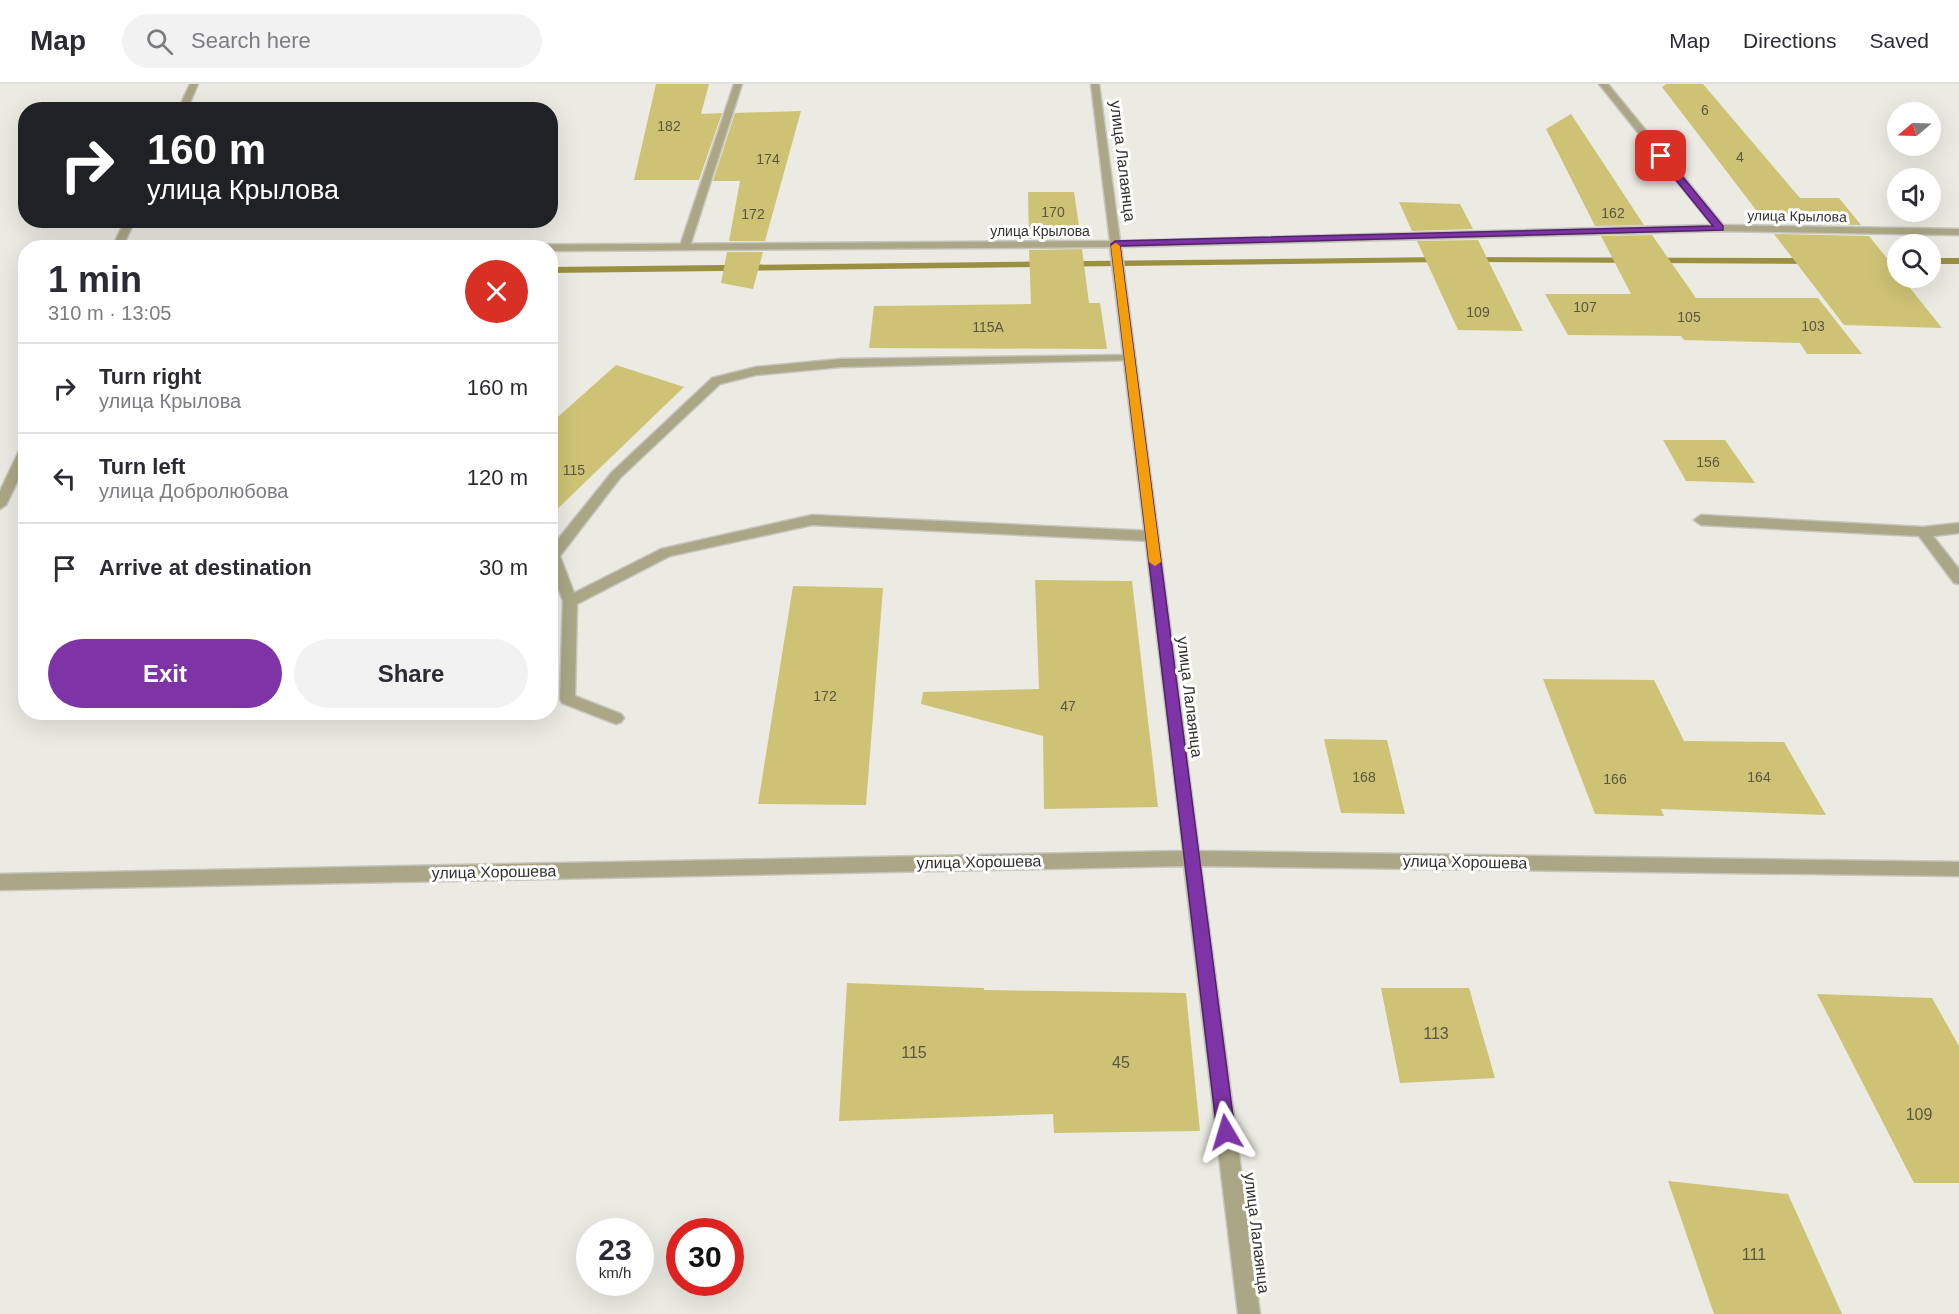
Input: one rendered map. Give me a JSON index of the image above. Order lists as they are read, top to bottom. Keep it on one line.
{"streets":{"street":["улица Лалаянца","улица Крылова","улица Хорошева"]},"crossings":[["улица Лалаянца","улица Крылова"],["улица Лалаянца","улица Хорошева"]],"house_numbers":["6","182","4","174","170","162","172","107","109","105","103","115А","156","115","172","47","168","164","166","113","115","45","109","111"],"north":"left","page":{"header":"Map","search":"Search here","nav":["Map","Directions","Saved"],"turn":["160 m","улица Крылова"],"heading":["1 min","310 m · 13:05"],"list":[{"name":"Turn right","note":"улица Крылова","value":"160 m"},{"name":"Turn left","note":"улица Добролюбова","value":"120 m"},{"name":"Arrive at destination","value":"30 m"}],"buttons":["Exit","Share"],"speed":"23 km/h","limit":"30"}}
